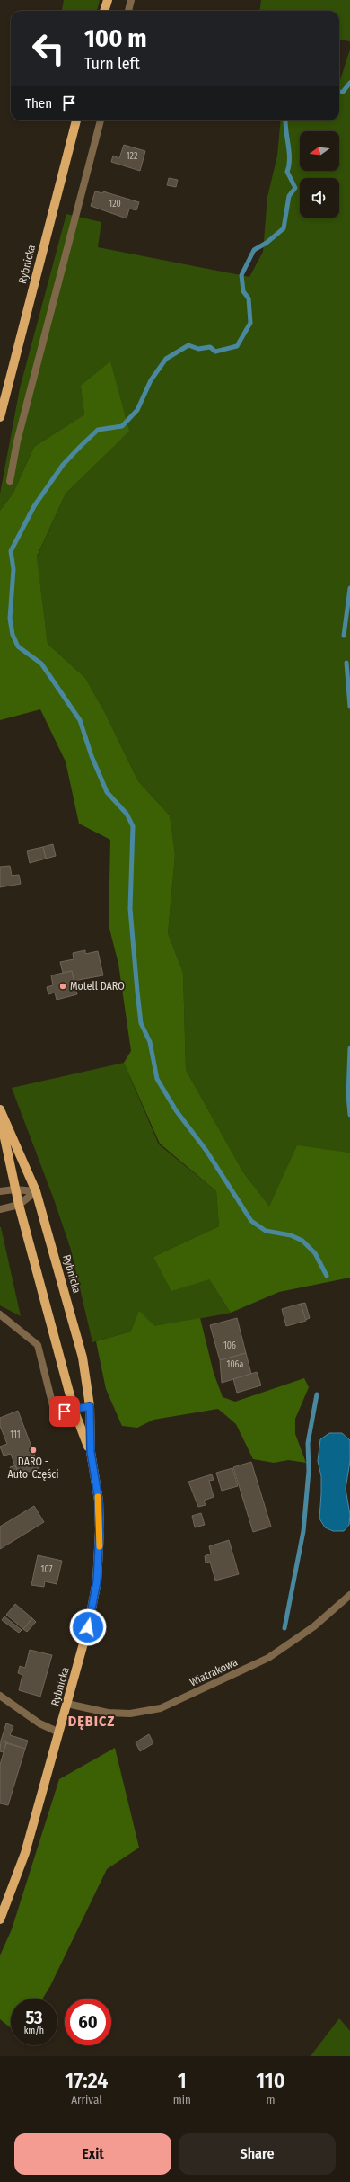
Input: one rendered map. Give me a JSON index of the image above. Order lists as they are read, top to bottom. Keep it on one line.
{"streets":{"main road":["Rybnicka"],"street":["Wiatrakowa"]},"crossings":[["Rybnicka","Wiatrakowa"]],"districts":["DĘBICZ"],"places":["Motell DARO","DARO - Auto-Części"],"house_numbers":["122","120","106","106a","111","107"],"north":"left","page":{"turn":["100 m","Turn left"],"then":"Then","speed":"53 km/h","limit":"60","eta":["17:24","Arrival","1","min","110","m"],"buttons":["Exit","Share"]}}
